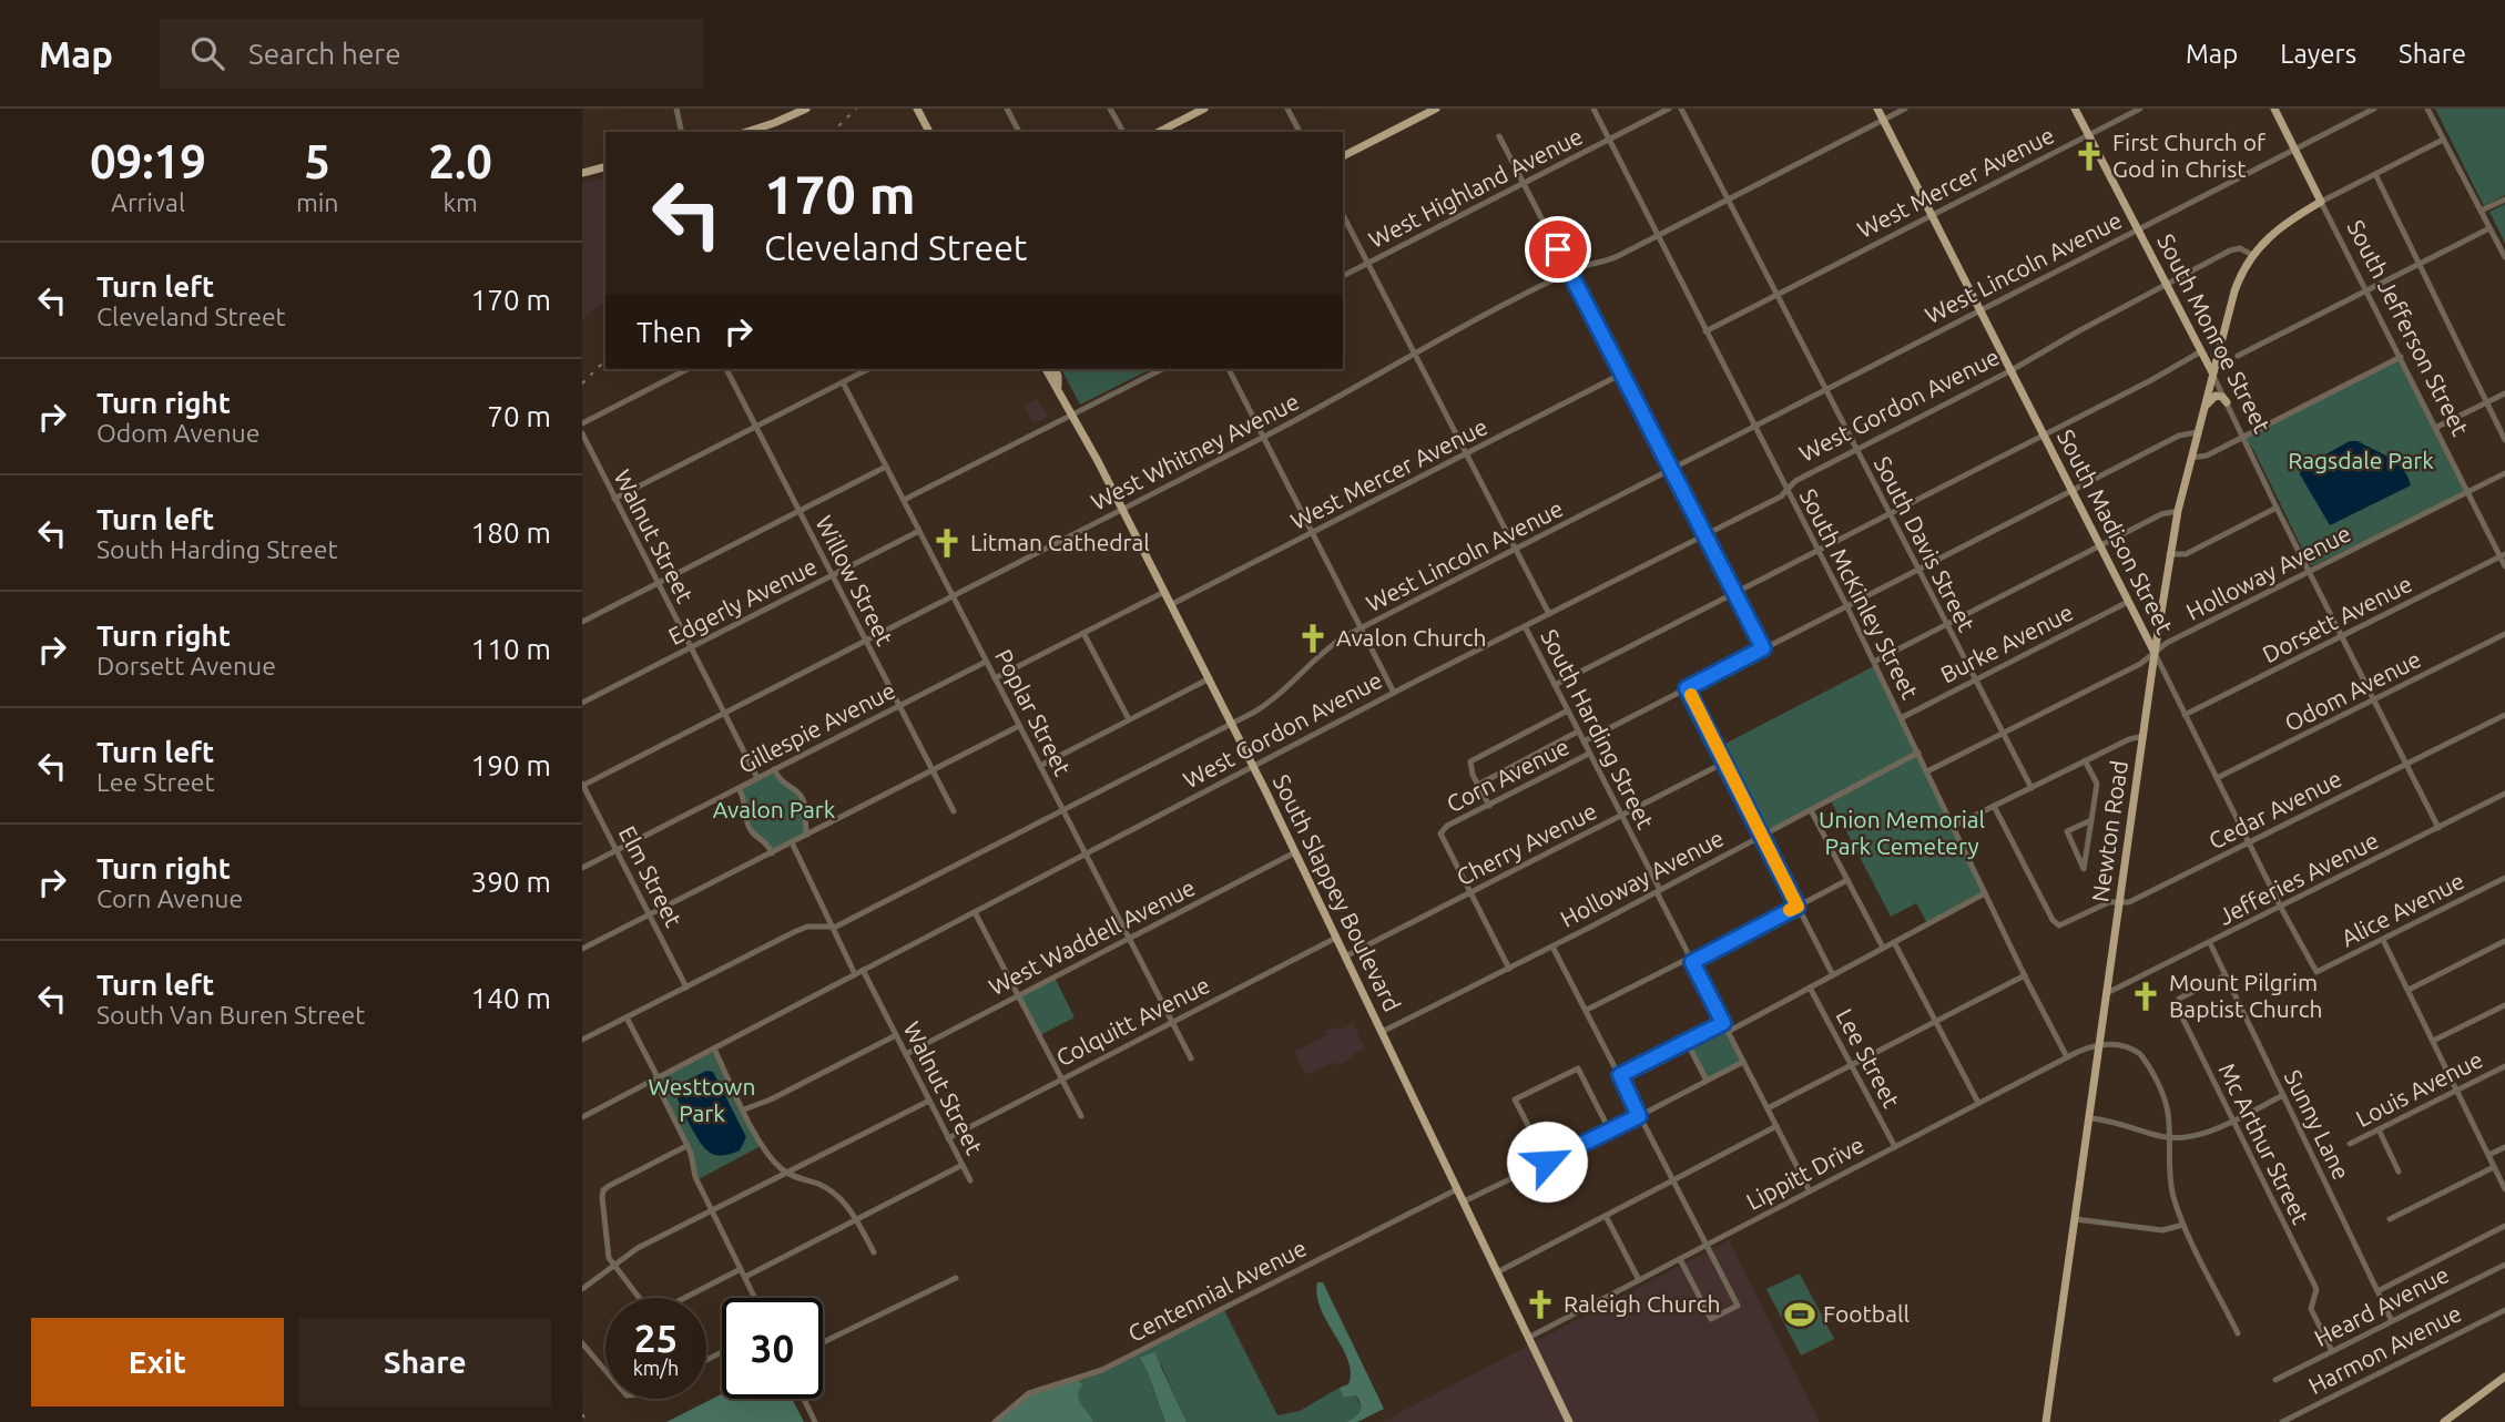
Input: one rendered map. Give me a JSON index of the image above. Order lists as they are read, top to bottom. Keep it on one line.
{"streets":{"main road":["South Jefferson Street","South Monroe Street","South Madison Street","Newton Road","South Slappey Boulevard"],"street":["West Mercer Avenue","West Highland Avenue","West Lincoln Avenue","West Gordon Avenue","West Whitney Avenue","Walnut Street","South Davis Street","Holloway Avenue","Willow Street","South McKinley Street","Edgerly Avenue","Dorsett Avenue","Burke Avenue","Odom Avenue","Poplar Street","Gillespie Avenue","South Harding Street","Corn Avenue","Cedar Avenue","Cherry Avenue","Elm Street","Jefferies Avenue","Alice Avenue","West Waddell Avenue","Colquitt Avenue","Lee Street","Louis Avenue","Sunny Lane","Mc Arthur Street","Lippitt Drive","Centennial Avenue","Heard Avenue","Harmon Avenue"]},"crossings":[["West Mercer Avenue","South Monroe Street"],["West Mercer Avenue","South Madison Street"],["West Mercer Avenue","South Davis Street"],["West Mercer Avenue","South McKinley Street"],["West Mercer Avenue","South Harding Street"],["West Mercer Avenue","South Slappey Boulevard"],["West Highland Avenue","South McKinley Street"],["West Highland Avenue","South Harding Street"],["West Lincoln Avenue","South Jefferson Street"],["West Lincoln Avenue","South Monroe Street"],["West Lincoln Avenue","South Madison Street"],["West Lincoln Avenue","Walnut Street"],["West Lincoln Avenue","South Davis Street"],["West Lincoln Avenue","South McKinley Street"],["West Lincoln Avenue","Poplar Street"],["West Lincoln Avenue","South Harding Street"],["West Lincoln Avenue","Elm Street"],["West Lincoln Avenue","South Slappey Boulevard"],["South Jefferson Street","Holloway Avenue"],["South Jefferson Street","Dorsett Avenue"],["South Monroe Street","West Gordon Avenue"],["South Monroe Street","Holloway Avenue"],["South Monroe Street","Dorsett Avenue"],["South Monroe Street","Odom Avenue"],["South Monroe Street","Cedar Avenue"],["South Monroe Street","Newton Road"],["South Monroe Street","Jefferies Avenue"],["West Gordon Avenue","South Madison Street"],["West Gordon Avenue","Walnut Street"],["West Gordon Avenue","South Davis Street"],["West Gordon Avenue","South McKinley Street"],["West Gordon Avenue","Poplar Street"],["West Gordon Avenue","South Harding Street"],["West Gordon Avenue","Newton Road"],["West Gordon Avenue","South Slappey Boulevard"],["West Whitney Avenue","South Madison Street"],["West Whitney Avenue","Walnut Street"],["West Whitney Avenue","South Davis Street"],["West Whitney Avenue","Willow Street"],["West Whitney Avenue","South McKinley Street"],["West Whitney Avenue","Poplar Street"],["West Whitney Avenue","South Harding Street"],["West Whitney Avenue","Elm Street"],["West Whitney Avenue","South Slappey Boulevard"],["South Madison Street","Holloway Avenue"],["South Madison Street","Dorsett Avenue"],["South Madison Street","Burke Avenue"],["South Madison Street","Odom Avenue"],["South Madison Street","Corn Avenue"],["South Madison Street","Cedar Avenue"],["South Madison Street","Newton Road"],["South Madison Street","Jefferies Avenue"],["South Madison Street","Alice Avenue"],["Walnut Street","Edgerly Avenue"],["Walnut Street","Gillespie Avenue"],["Walnut Street","West Waddell Avenue"],["Walnut Street","Colquitt Avenue"],["South Davis Street","Holloway Avenue"],["South Davis Street","Burke Avenue"],["South Davis Street","Corn Avenue"],["Holloway Avenue","South McKinley Street"],["Holloway Avenue","South Harding Street"],["Holloway Avenue","Newton Road"],["Holloway Avenue","South Slappey Boulevard"],["Willow Street","Edgerly Avenue"],["Willow Street","Gillespie Avenue"],["South McKinley Street","Burke Avenue"],["South McKinley Street","Corn Avenue"],["South McKinley Street","Lippitt Drive"],["Edgerly Avenue","Poplar Street"],["Poplar Street","Gillespie Avenue"],["Poplar Street","West Waddell Avenue"],["Poplar Street","Colquitt Avenue"],["Gillespie Avenue","Elm Street"],["South Harding Street","Corn Avenue"],["South Harding Street","Cherry Avenue"],["South Harding Street","Lippitt Drive"],["Corn Avenue","Newton Road"],["Corn Avenue","Cherry Avenue"],["Cedar Avenue","Newton Road"],["Newton Road","Jefferies Avenue"],["Newton Road","Lippitt Drive"],["Cherry Avenue","South Slappey Boulevard"],["Jefferies Avenue","Sunny Lane"],["South Slappey Boulevard","West Waddell Avenue"],["South Slappey Boulevard","Colquitt Avenue"],["South Slappey Boulevard","Lippitt Drive"],["South Slappey Boulevard","Centennial Avenue"],["Lee Street","Lippitt Drive"],["Sunny Lane","Mc Arthur Street"],["Sunny Lane","Heard Avenue"],["Mc Arthur Street","Heard Avenue"]],"parks":["Ragsdale Park","Avalon Park","Union Memorial Park Cemetery","Westtown Park"],"places":{"church":["First Church of God in Christ","Litman Cathedral","Avalon Church","Mount Pilgrim Baptist Church","Raleigh Church"],"sports":["Football"]},"page":{"header":"Map","search":"Search here","nav":["Map","Layers","Share"],"eta":["09:19","Arrival","5","min","2.0","km"],"turn":["170 m","Cleveland Street"],"list":[{"name":"Turn left","note":"Cleveland Street","value":"170 m"},{"name":"Turn right","note":"Odom Avenue","value":"70 m"},{"name":"Turn left","note":"South Harding Street","value":"180 m"},{"name":"Turn right","note":"Dorsett Avenue","value":"110 m"},{"name":"Turn left","note":"Lee Street","value":"190 m"},{"name":"Turn right","note":"Corn Avenue","value":"390 m"},{"name":"Turn left","note":"South Van Buren Street","value":"140 m"}],"then":"Then","speed":"25 km/h","limit":"30","buttons":["Exit","Share"]}}
